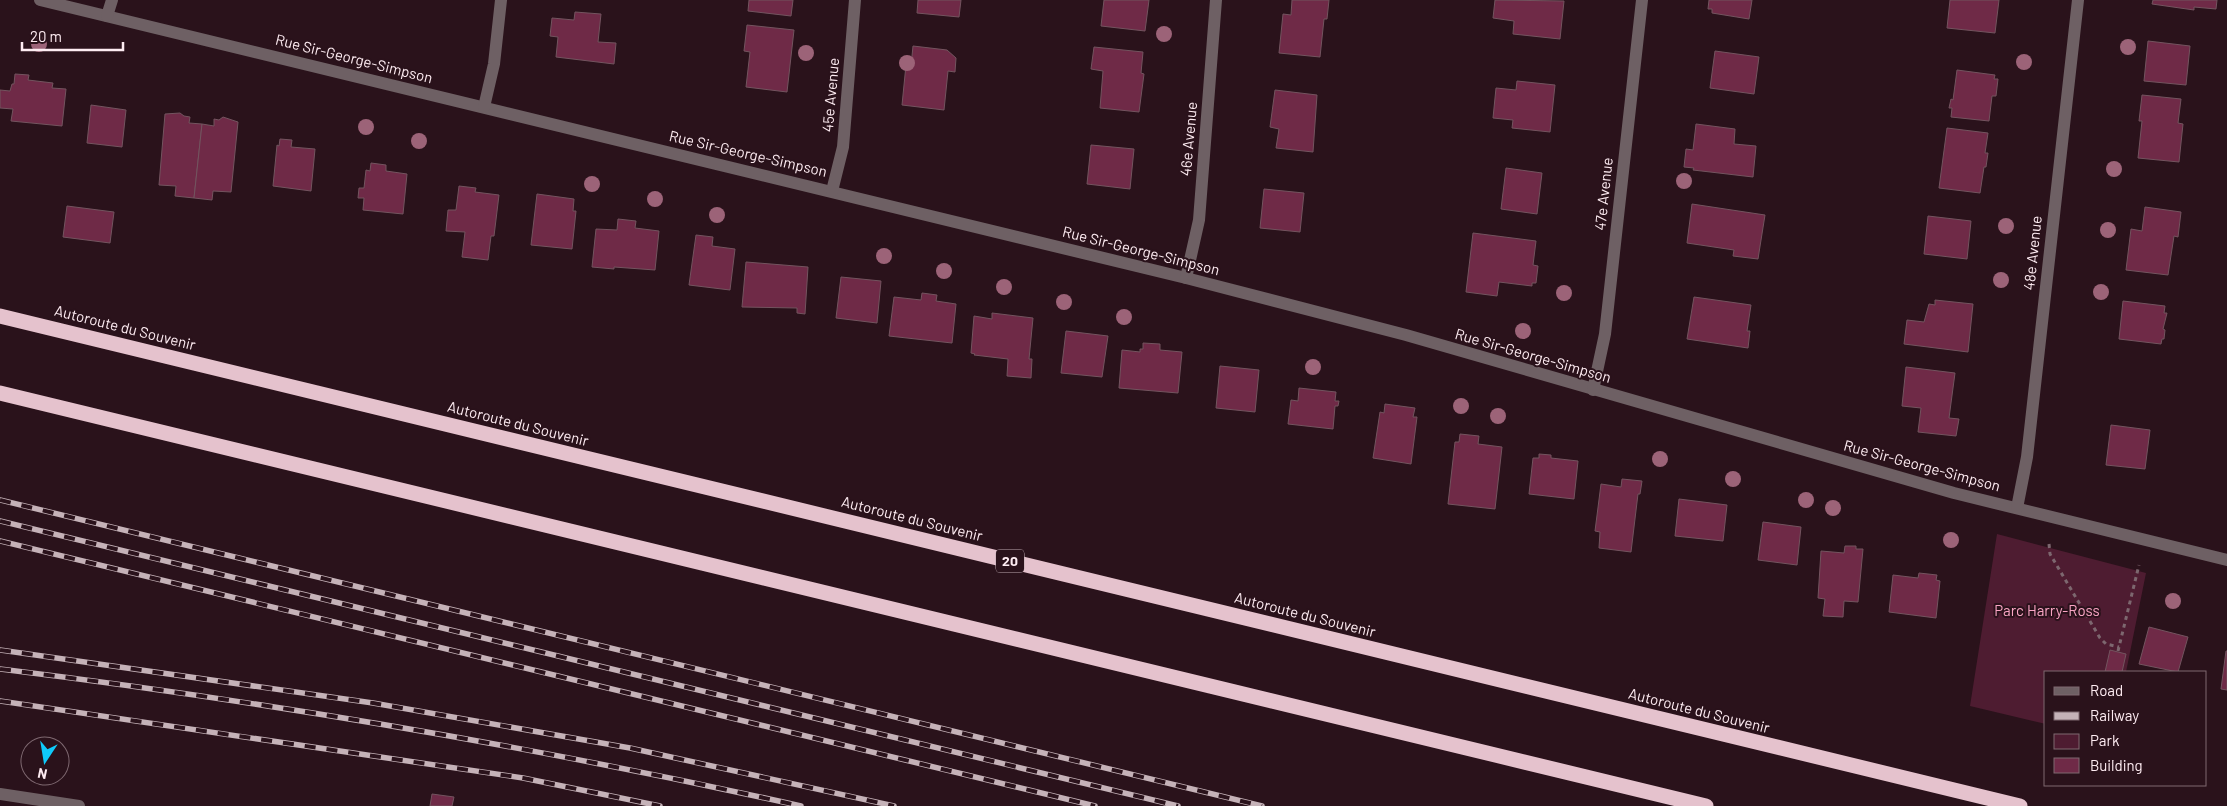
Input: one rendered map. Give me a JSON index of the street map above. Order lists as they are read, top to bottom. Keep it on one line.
{"streets":{"highway":["Autoroute du Souvenir","20"],"street":["Rue Sir-George-Simpson","45e Avenue","46e Avenue","47e Avenue","48e Avenue"]},"crossings":[["Rue Sir-George-Simpson","45e Avenue"],["Rue Sir-George-Simpson","46e Avenue"],["Rue Sir-George-Simpson","47e Avenue"],["Rue Sir-George-Simpson","48e Avenue"]],"parks":["Parc Harry-Ross"],"legend":["Road","Railway","Park","Building"],"scale_bar":"20 m","north":"bottom"}
